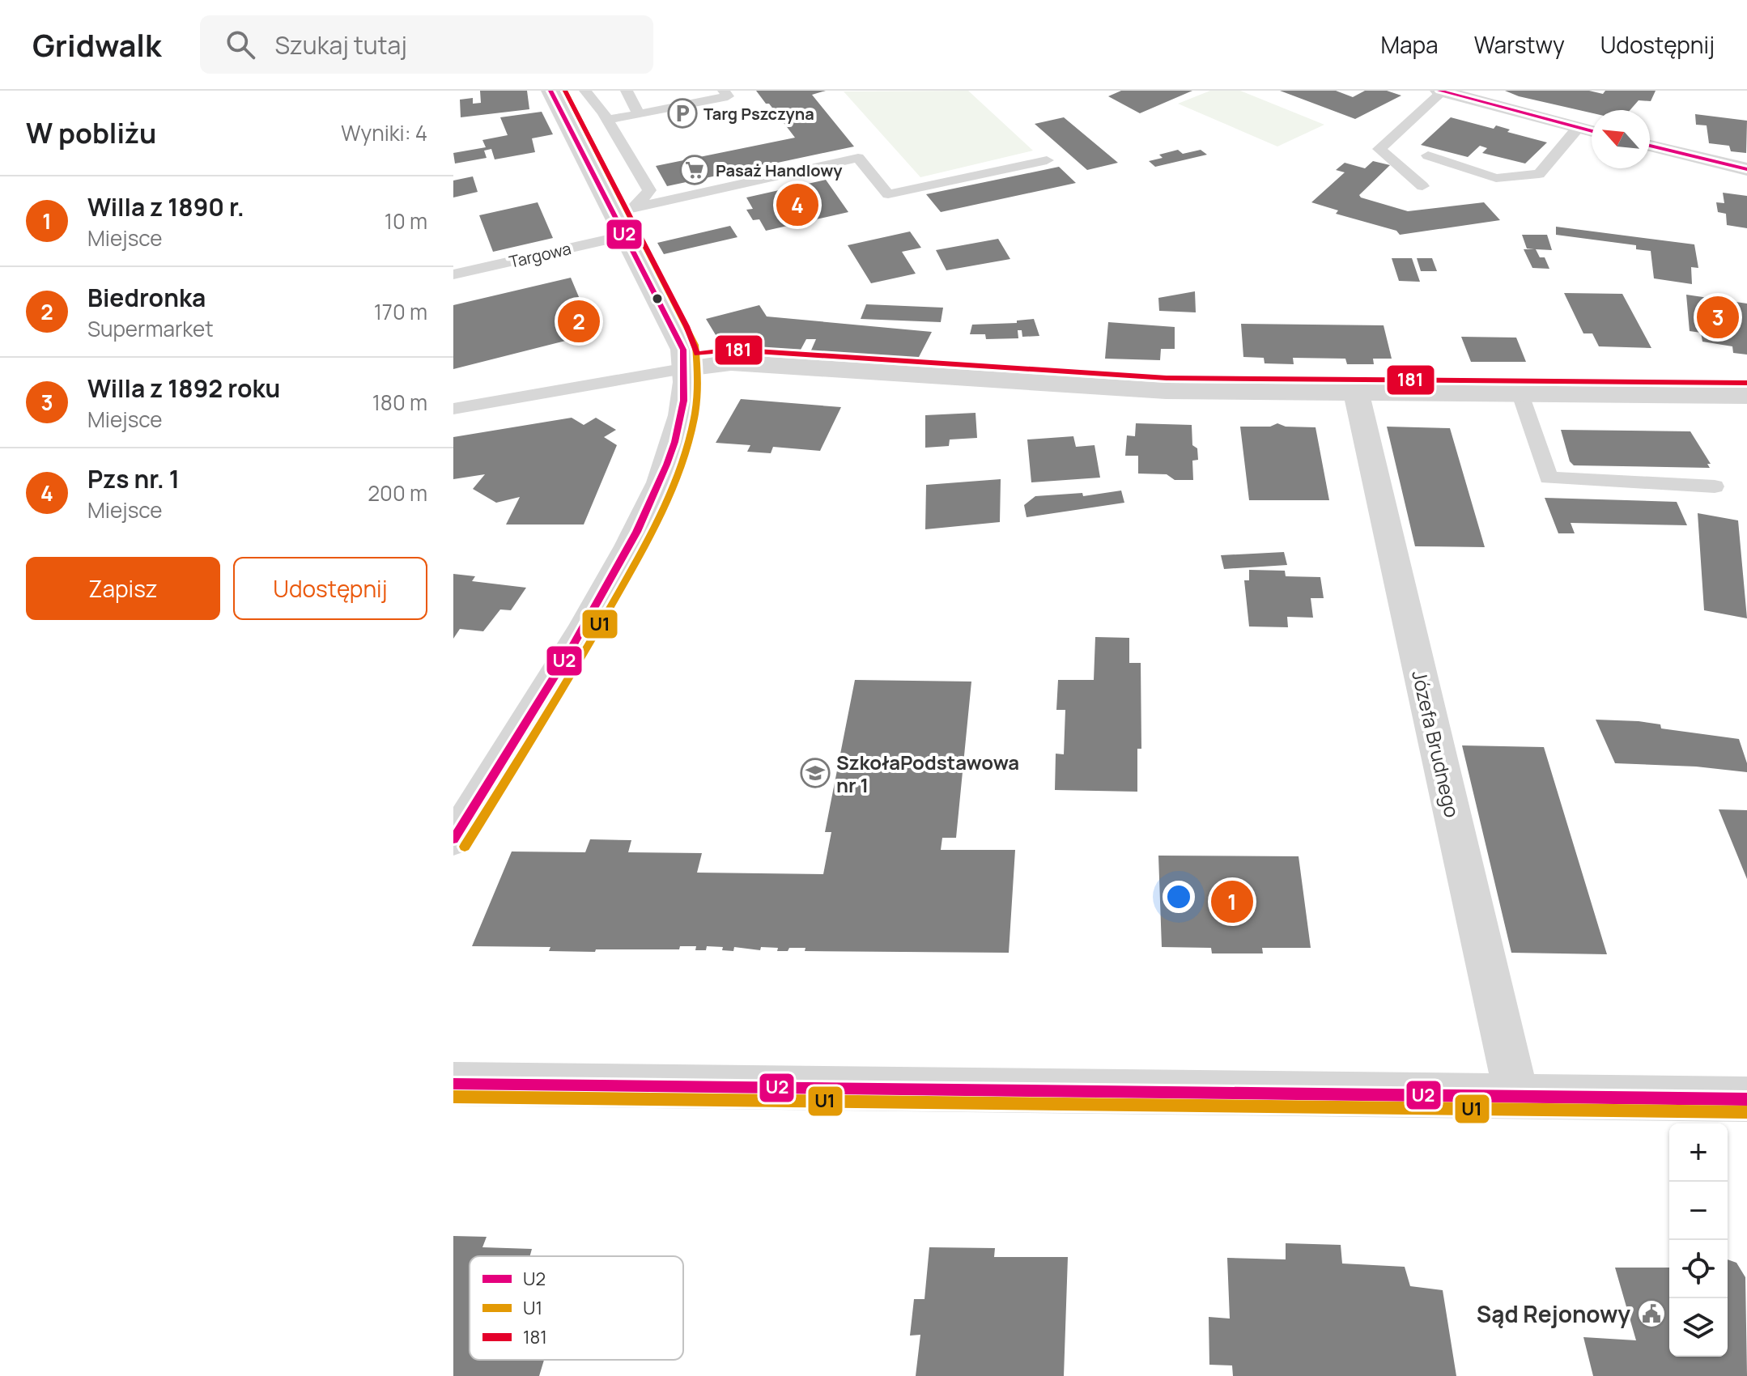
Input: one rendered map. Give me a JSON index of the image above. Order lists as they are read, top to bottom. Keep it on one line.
{"streets":{"street":["Józefa Brudnego"],"lane":["Targowa"]},"places":{"parking":["Targ Pszczyna"],"supermarket":["Pasaż Handlowy"],"school or university":["SzkołaPodstawowa nr 1"],"public building":["Sąd Rejonowy"]},"lines":["transit line U2","transit line U1","transit line 181"],"legend":["U2","U1","181"],"north":"top left","page":{"header":"Gridwalk","search":"Szukaj tutaj","nav":["Mapa","Warstwy","Udostępnij"],"heading":["W pobliżu","Wyniki: 4"],"list":[{"mark":"1","name":"Willa z 1890 r.","note":"Miejsce","value":"10 m"},{"mark":"2","name":"Biedronka","note":"Supermarket","value":"170 m"},{"mark":"3","name":"Willa z 1892 roku","note":"Miejsce","value":"180 m"},{"mark":"4","name":"Pzs nr. 1","note":"Miejsce","value":"200 m"}],"pins":["4","3","2","1"],"buttons":["Zapisz","Udostępnij"],"map_buttons":["+","−"]}}
